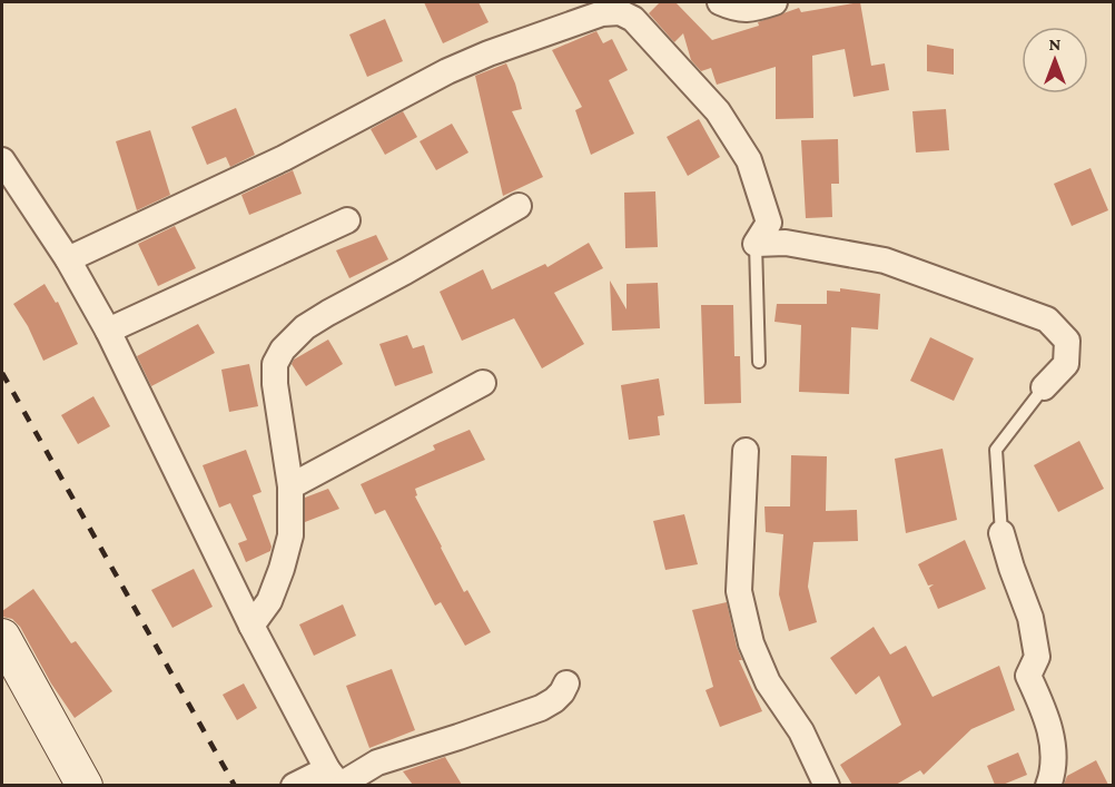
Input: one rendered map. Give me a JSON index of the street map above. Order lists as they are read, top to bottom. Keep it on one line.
{"north":"top"}
